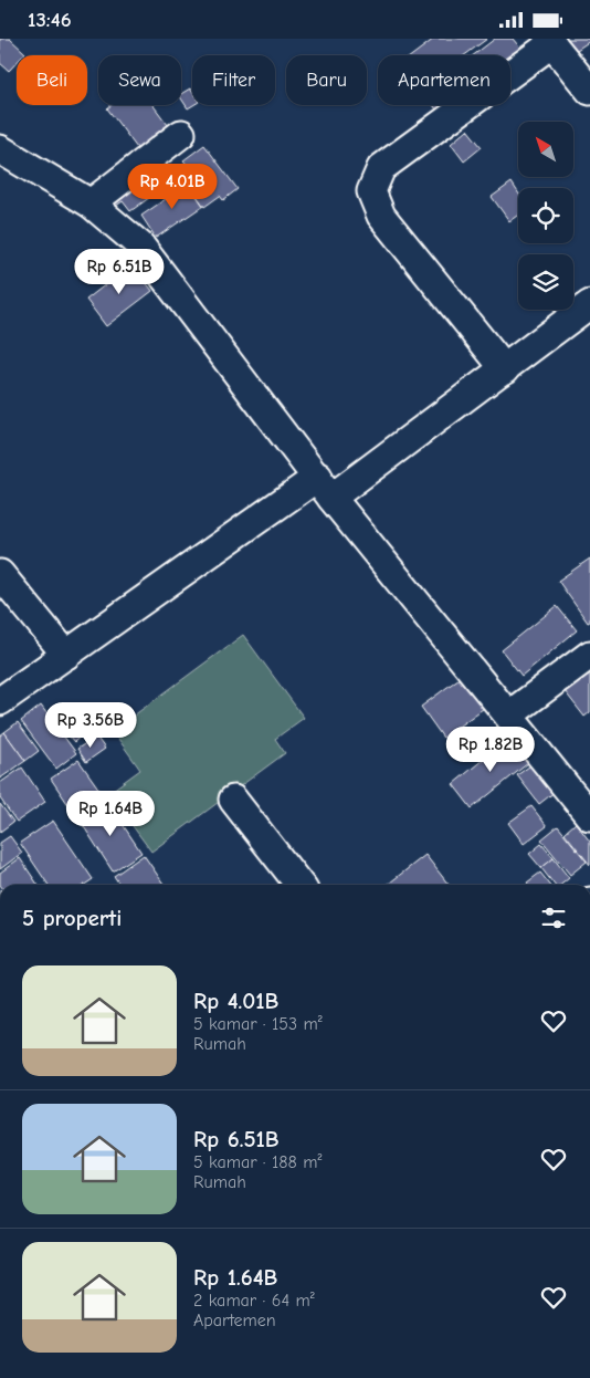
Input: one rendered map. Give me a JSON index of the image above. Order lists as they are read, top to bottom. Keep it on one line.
{"north":"top left","page":{"status":"13:46","chip":["Beli","Sewa","Filter","Baru","Apartemen"],"price":["Rp 4.01B","Rp 6.51B","Rp 3.56B","Rp 1.82B","Rp 1.64B"],"heading":"5 properti","list":[{"name":"Rp 4.01B","note":"5 kamar · 153 m² · Rumah"},{"name":"Rp 6.51B","note":"5 kamar · 188 m² · Rumah"},{"name":"Rp 1.64B","note":"2 kamar · 64 m² · Apartemen"}]}}
